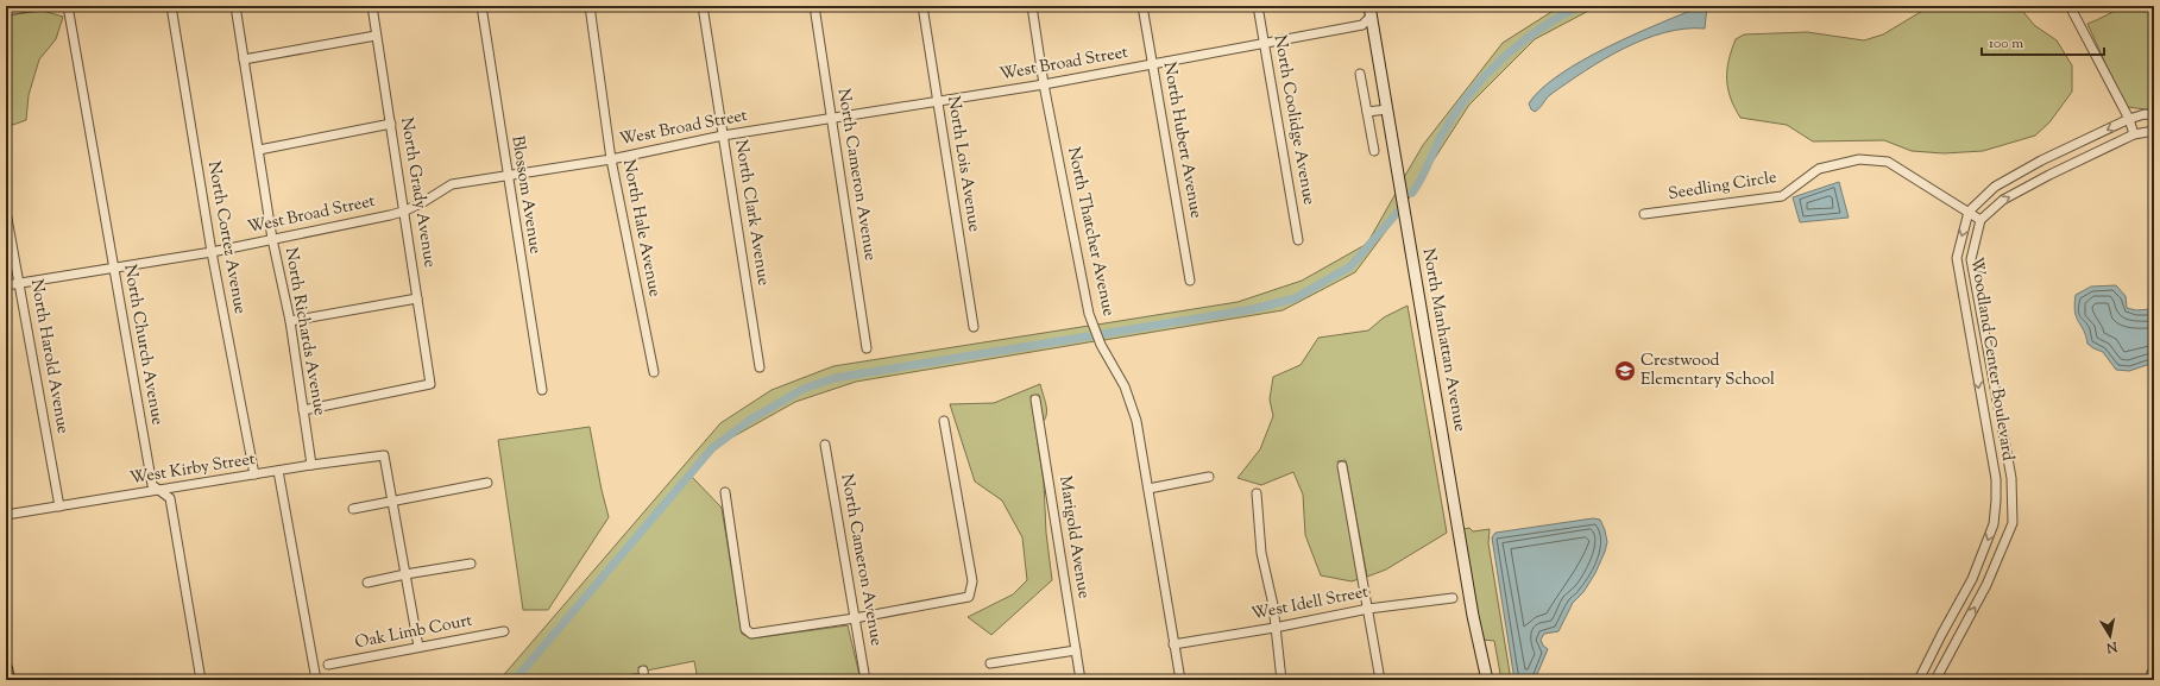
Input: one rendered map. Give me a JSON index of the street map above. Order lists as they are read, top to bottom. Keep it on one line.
{"streets":{"street":["West Broad Street","North Coolidge Avenue","North Hubert Avenue","North Lois Avenue","North Cameron Avenue","Seedling Circle","North Grady Avenue","Blossom Avenue","North Clark Avenue","North Hale Avenue","North Thatcher Avenue","North Cortez Avenue","North Richards Avenue","North Manhattan Avenue","North Church Avenue","North Harold Avenue","Woodland Center Boulevard","West Kirby Street","Marigold Avenue","West Idell Street","Oak Limb Court"]},"crossings":[["West Broad Street","North Coolidge Avenue"],["West Broad Street","North Hubert Avenue"],["West Broad Street","North Lois Avenue"],["West Broad Street","North Cameron Avenue"],["West Broad Street","North Grady Avenue"],["West Broad Street","Blossom Avenue"],["West Broad Street","North Clark Avenue"],["West Broad Street","North Hale Avenue"],["West Broad Street","North Thatcher Avenue"],["West Broad Street","North Cortez Avenue"],["West Broad Street","North Richards Avenue"],["West Broad Street","North Manhattan Avenue"],["West Broad Street","North Church Avenue"],["West Broad Street","North Harold Avenue"],["Seedling Circle","Woodland Center Boulevard"],["North Grady Avenue","North Richards Avenue"],["North Thatcher Avenue","West Idell Street"],["North Cortez Avenue","West Kirby Street"],["North Richards Avenue","West Kirby Street"],["North Church Avenue","West Kirby Street"],["North Harold Avenue","West Kirby Street"]],"places":{"school or university":["Crestwood Elementary School"]},"scale_bar":"100 m","north":"bottom"}
